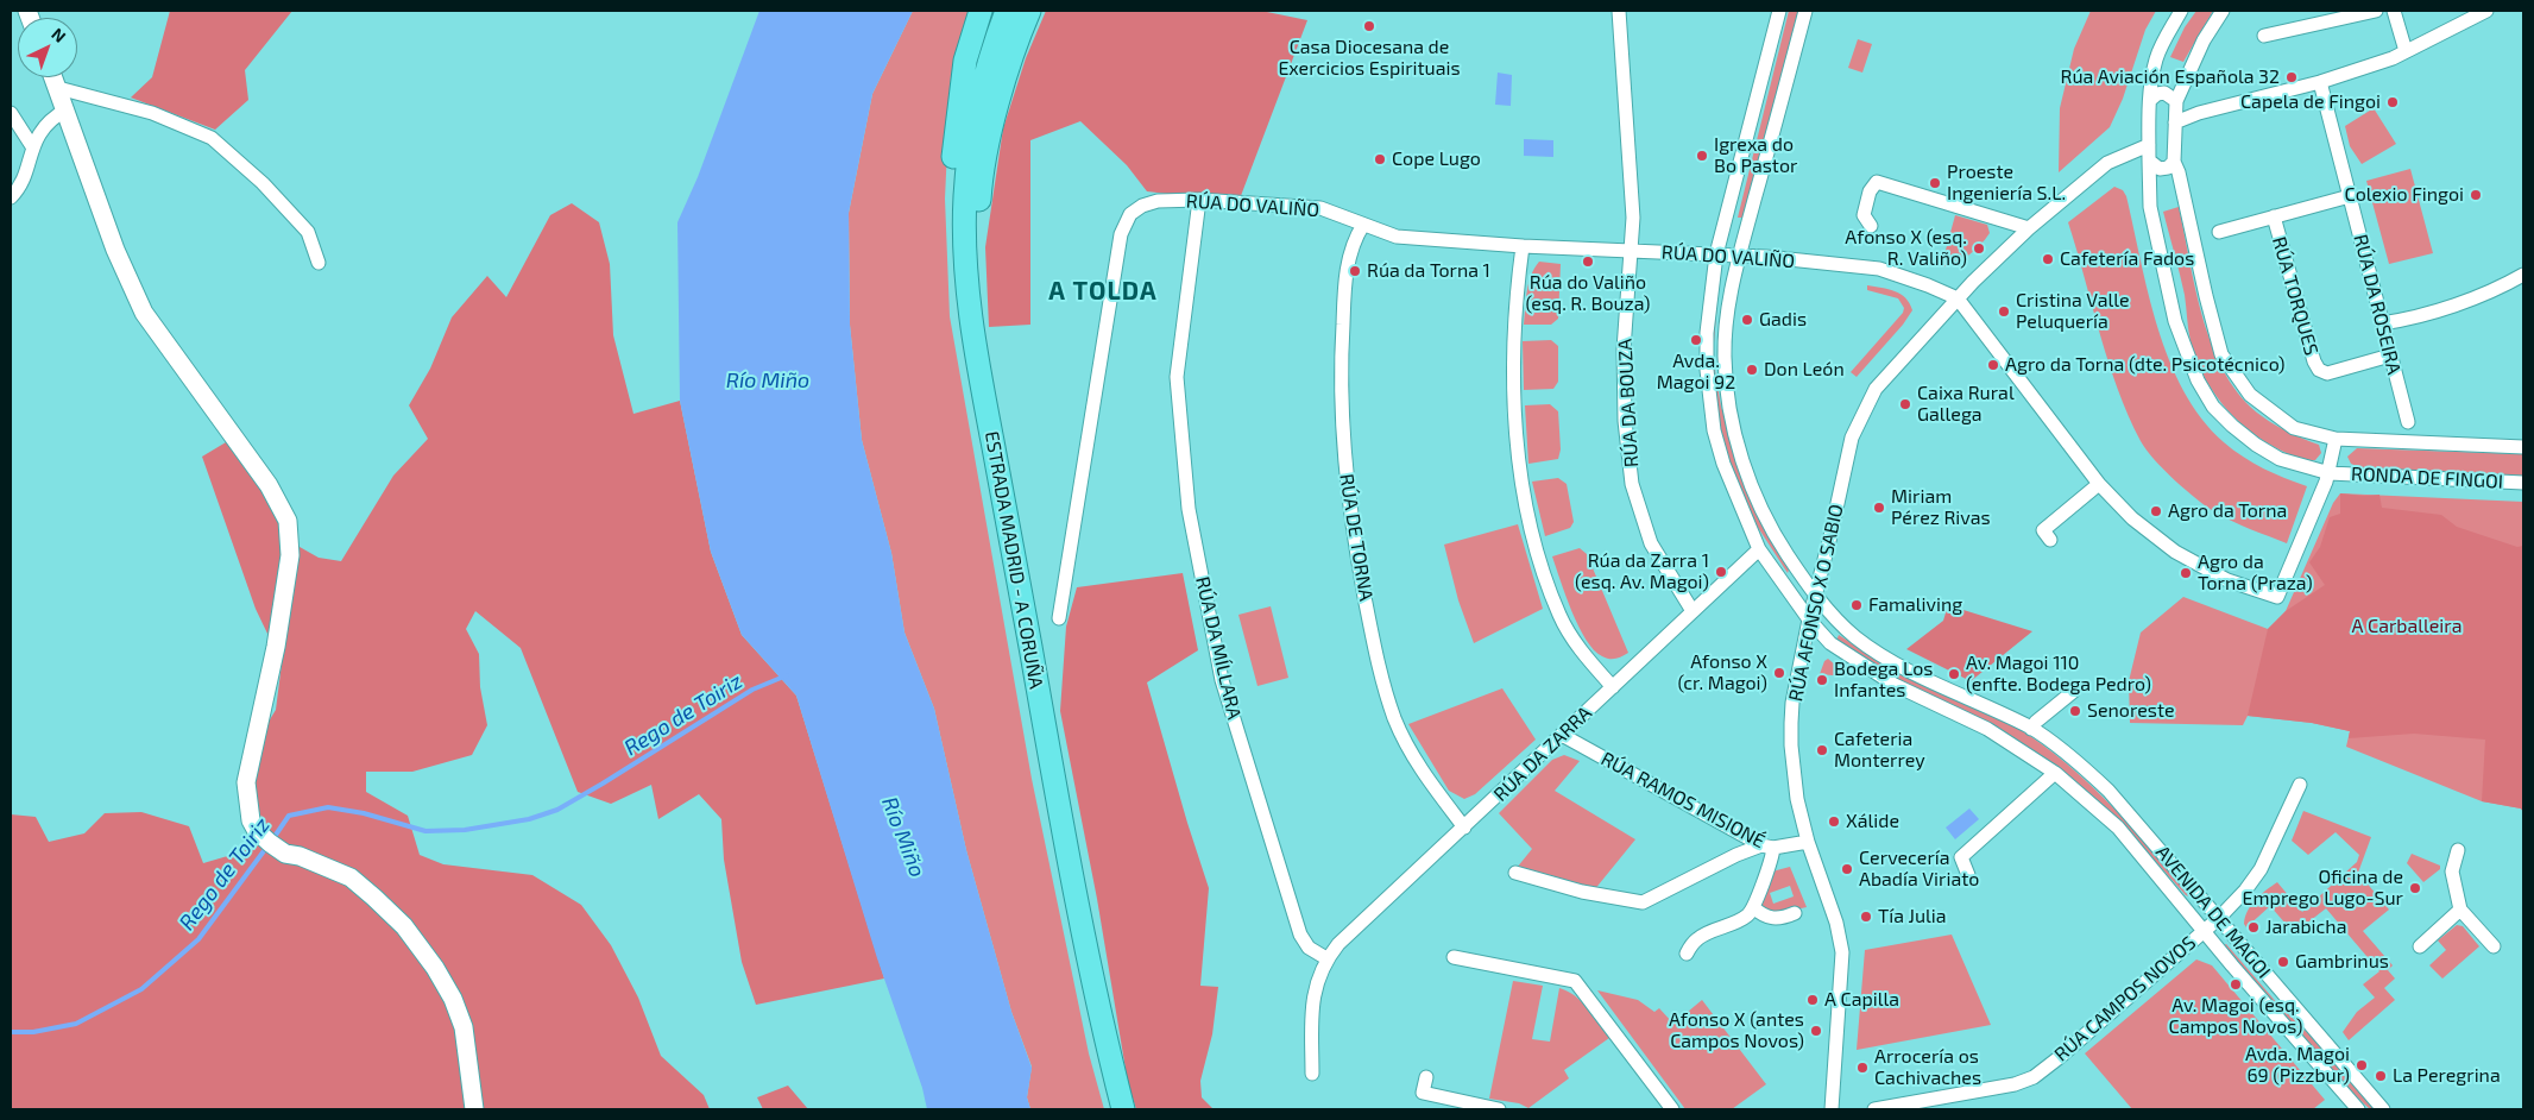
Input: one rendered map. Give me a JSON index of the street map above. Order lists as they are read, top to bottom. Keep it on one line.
{"streets":{"highway":["ESTRADA MADRID - A CORUÑA"],"street":["RÚA DO VALIÑO","RÚA TORQUES","RÚA DA ROSEIRA","RÚA DA BOUZA","RONDA DE FINGOI","RÚA DE TORNA","RÚA AFONSO X O SABIO","RÚA DA MÍLLARA","RÚA DA ZARRA","RÚA RAMOS MISIONÉ","AVENIDA DE MAGOI","RÚA CAMPOS NOVOS"]},"crossings":[["RÚA DO VALIÑO","RÚA DA BOUZA"],["RÚA DO VALIÑO","RÚA DE TORNA"],["RÚA DO VALIÑO","RÚA AFONSO X O SABIO"],["RÚA DO VALIÑO","RÚA DA MÍLLARA"],["RÚA DO VALIÑO","AVENIDA DE MAGOI"],["RÚA TORQUES","RÚA DA ROSEIRA"],["RÚA DA BOUZA","RÚA DA ZARRA"],["RONDA DE FINGOI","RÚA AFONSO X O SABIO"],["RÚA DE TORNA","RÚA DA ZARRA"],["RÚA AFONSO X O SABIO","RÚA RAMOS MISIONÉ"],["RÚA AFONSO X O SABIO","AVENIDA DE MAGOI"],["RÚA DA MÍLLARA","RÚA DA ZARRA"],["RÚA DA ZARRA","RÚA RAMOS MISIONÉ"],["RÚA DA ZARRA","AVENIDA DE MAGOI"],["AVENIDA DE MAGOI","RÚA CAMPOS NOVOS"]],"districts":["A TOLDA"],"water":["Río Miño","Rego de Toiriz"],"parks":["A Carballeira"],"places":["Casa Diocesana de Exercicios Espirituais","Rúa Aviación Española 32","Capela de Fingoi","Igrexa do Bo Pastor","Cope Lugo","Proeste Ingeniería S.L.","Colexio Fingoi","Afonso X (esq. R. Valiño)","Cafetería Fados","Rúa do Valiño (esq. R. Bouza)","Rúa da Torna 1","Cristina Valle Peluquería","Gadis","Avda. Magoi 92","Agro da Torna (dte. Psicotécnico)","Don León","Caixa Rural Gallega","Miriam Pérez Rivas","Agro da Torna","Rúa da Zarra 1 (esq. Av. Magoi)","Agro da Torna (Praza)","Famaliving","Afonso X (cr. Magoi)","Av. Magoi 110 (enfte. Bodega Pedro)","Bodega Los Infantes","Senoreste","Cafeteria Monterrey","Xálide","Cervecería Abadía Viriato","Oficina de Emprego Lugo-Sur","Tía Julia","Jarabicha","Gambrinus","Av. Magoi (esq. Campos Novos)","A Capilla","Afonso X (antes Campos Novos)","Avda. Magoi 69 (Pizzbur)","Arrocería os Cachivaches","La Peregrina"],"north":"top right"}
